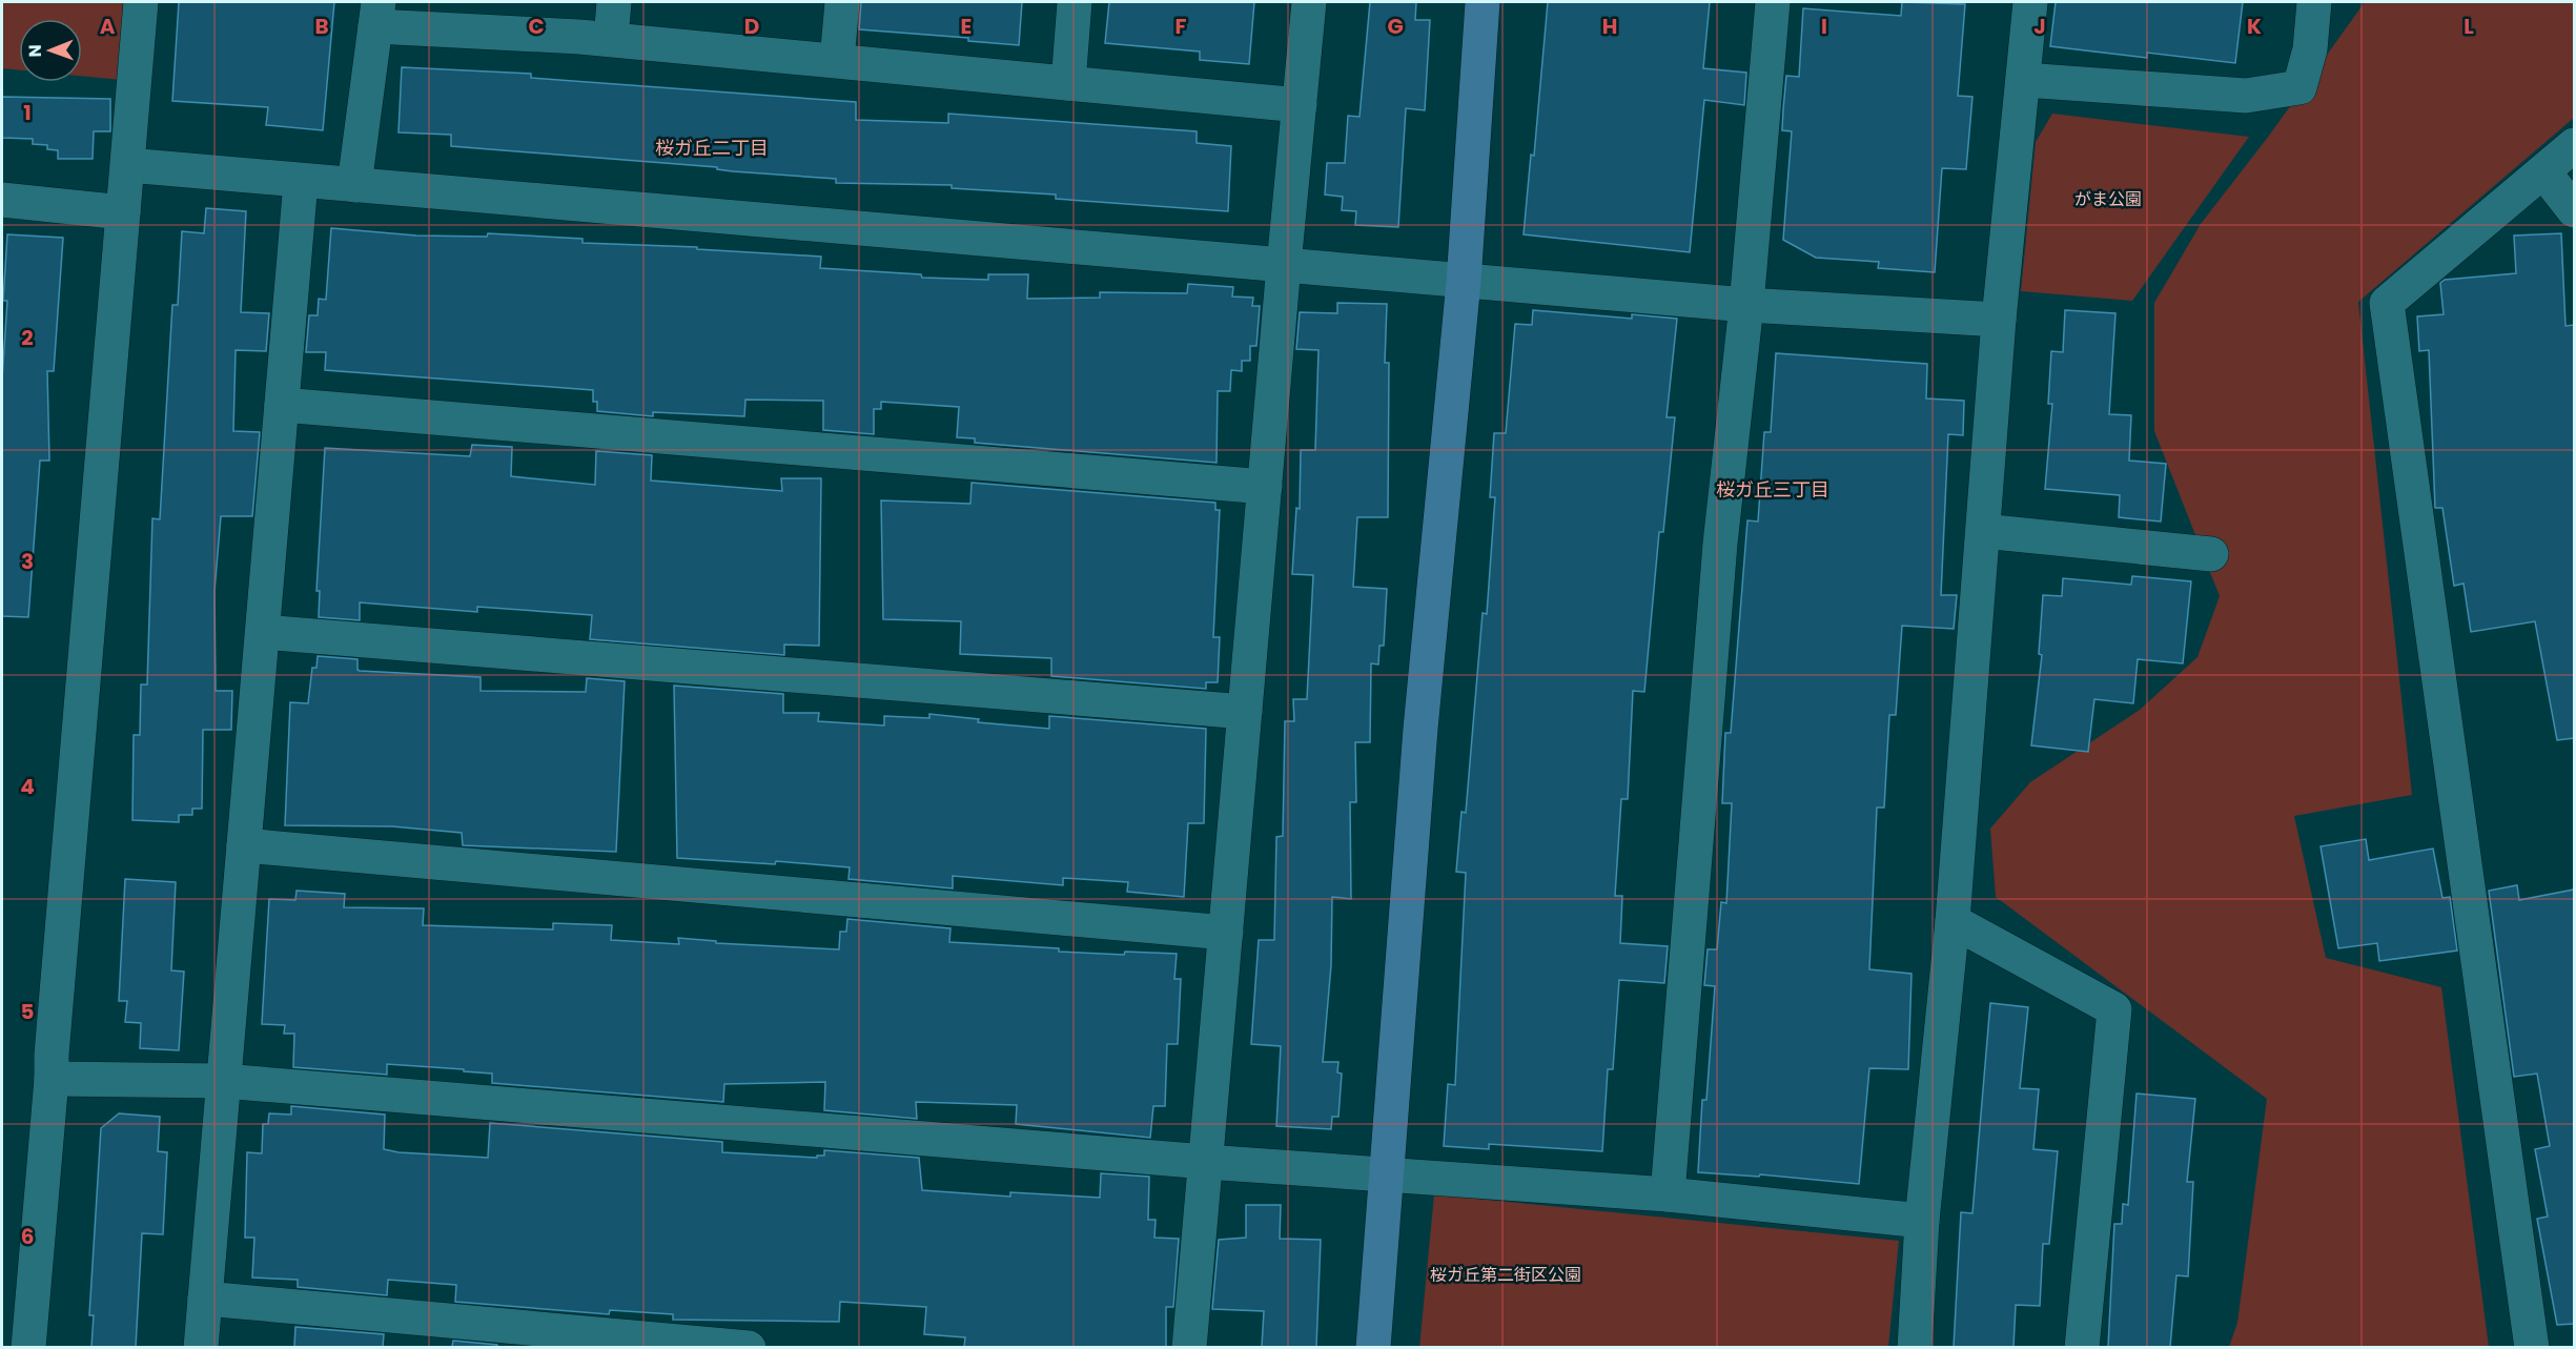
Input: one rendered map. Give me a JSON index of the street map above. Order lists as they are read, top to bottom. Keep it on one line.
{"districts":["桜ガ丘二丁目","桜ガ丘三丁目"],"parks":["がま公園","桜ガ丘第二街区公園"],"north":"left","grid":{"columns":["A","B","C","D","E","F","G","H","I","J","K","L"],"rows":["1","2","3","4","5","6"]}}
